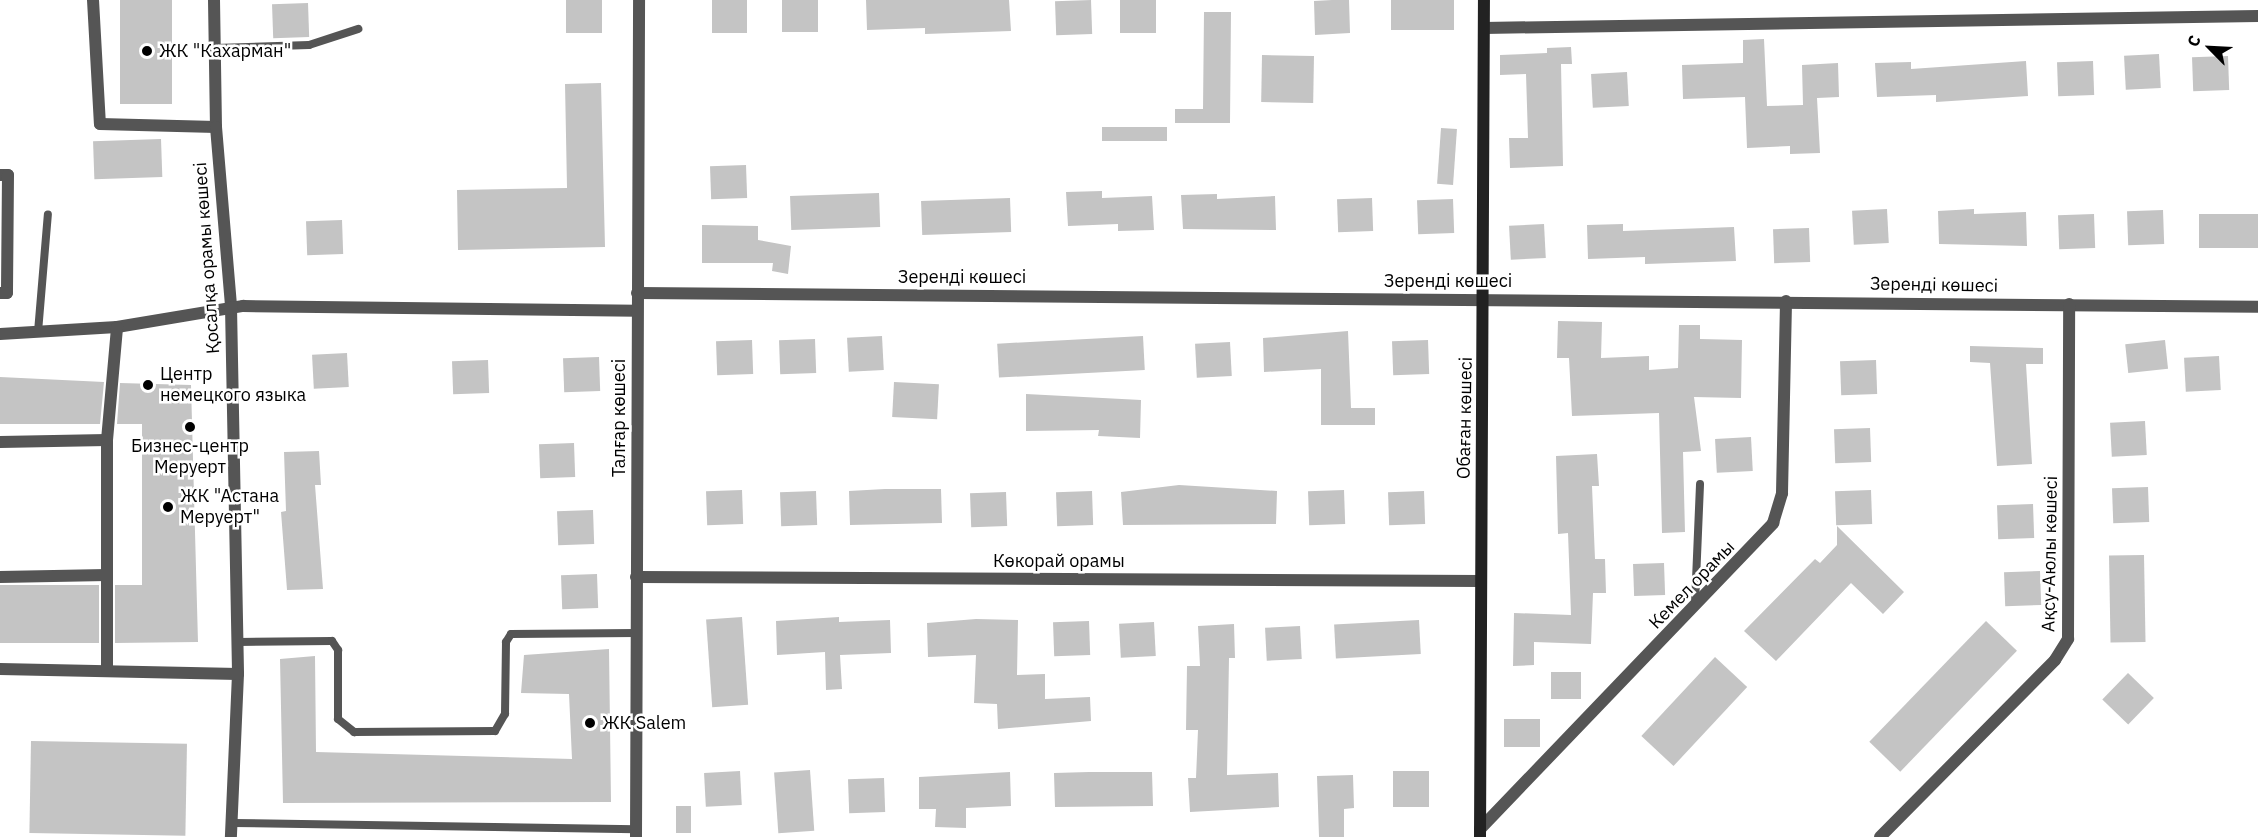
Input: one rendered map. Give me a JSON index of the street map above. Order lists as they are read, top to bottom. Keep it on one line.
{"streets":{"street":["Қосалқа орамы көшесі","Зеренді көшесі","Талғар көшесі","Обаған көшесі","Ақсу-Аюлы көшесі","Көкорай орамы","Кемел орамы"]},"crossings":[["Зеренді көшесі","Талғар көшесі"],["Зеренді көшесі","Обаған көшесі"],["Зеренді көшесі","Ақсу-Аюлы көшесі"],["Зеренді көшесі","Кемел орамы"],["Талғар көшесі","Көкорай орамы"],["Обаған көшесі","Көкорай орамы"],["Обаған көшесі","Кемел орамы"]],"places":["ЖК \"Кахарман\"","Центр немецкого языка","Бизнес-центр Меруерт","ЖК \"Астана Меруерт\"","ЖК Salem"],"north":"top left"}
